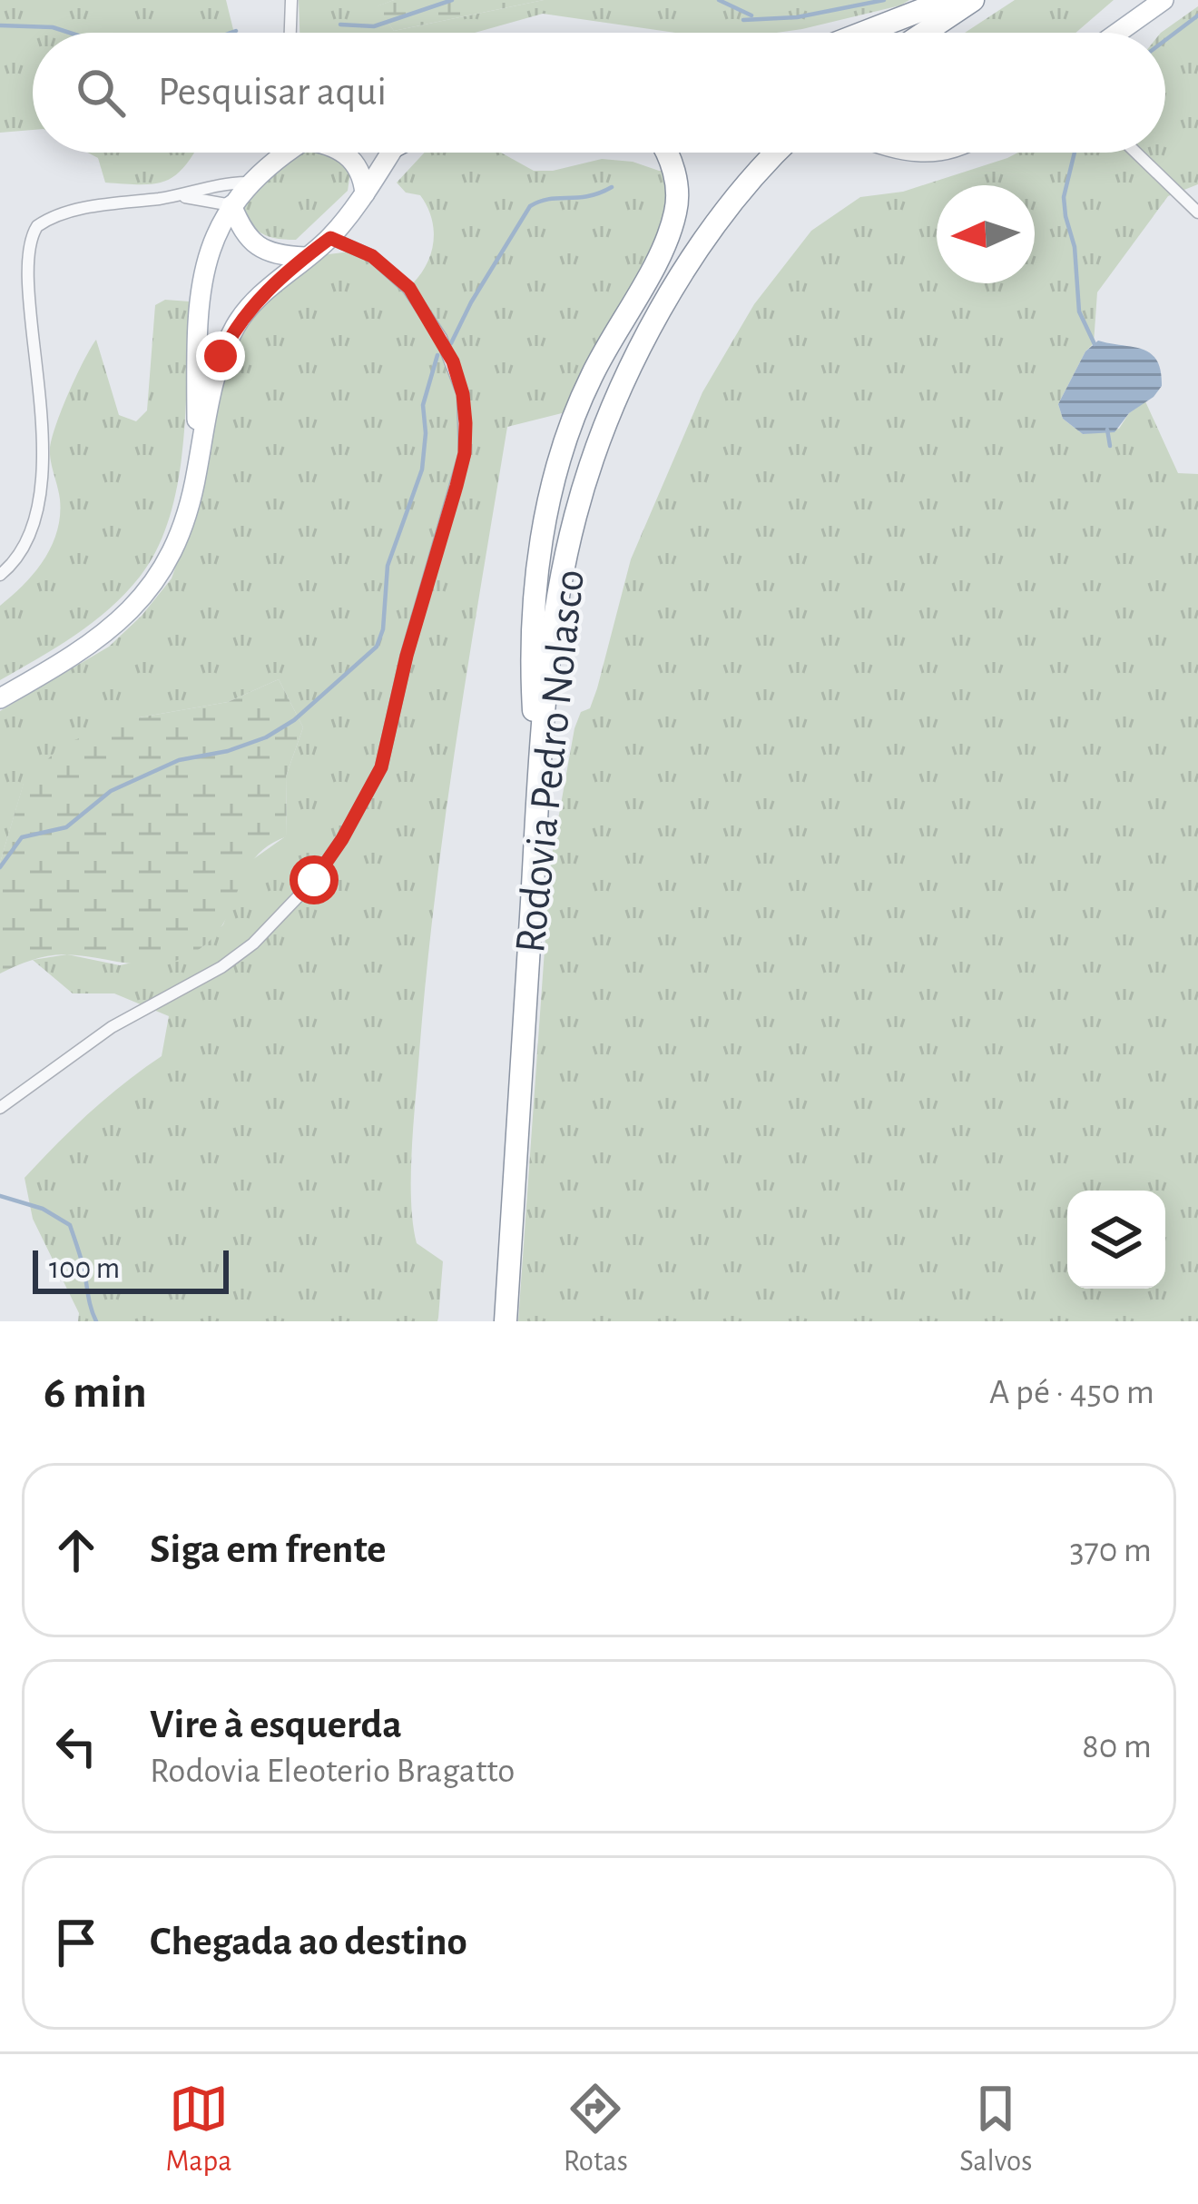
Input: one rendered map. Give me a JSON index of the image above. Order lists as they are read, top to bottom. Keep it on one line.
{"streets":{"highway":["Rodovia Pedro Nolasco"]},"scale_bar":"100 m","north":"left","page":{"search":"Pesquisar aqui","scale":"100 m","heading":["6 min","A pé · 450 m"],"list":[["Siga em frente","370 m"],["Vire à esquerda","Rodovia Eleoterio Bragatto","80 m"],"Chegada ao destino"],"nav":["Mapa","Rotas","Salvos"]}}
